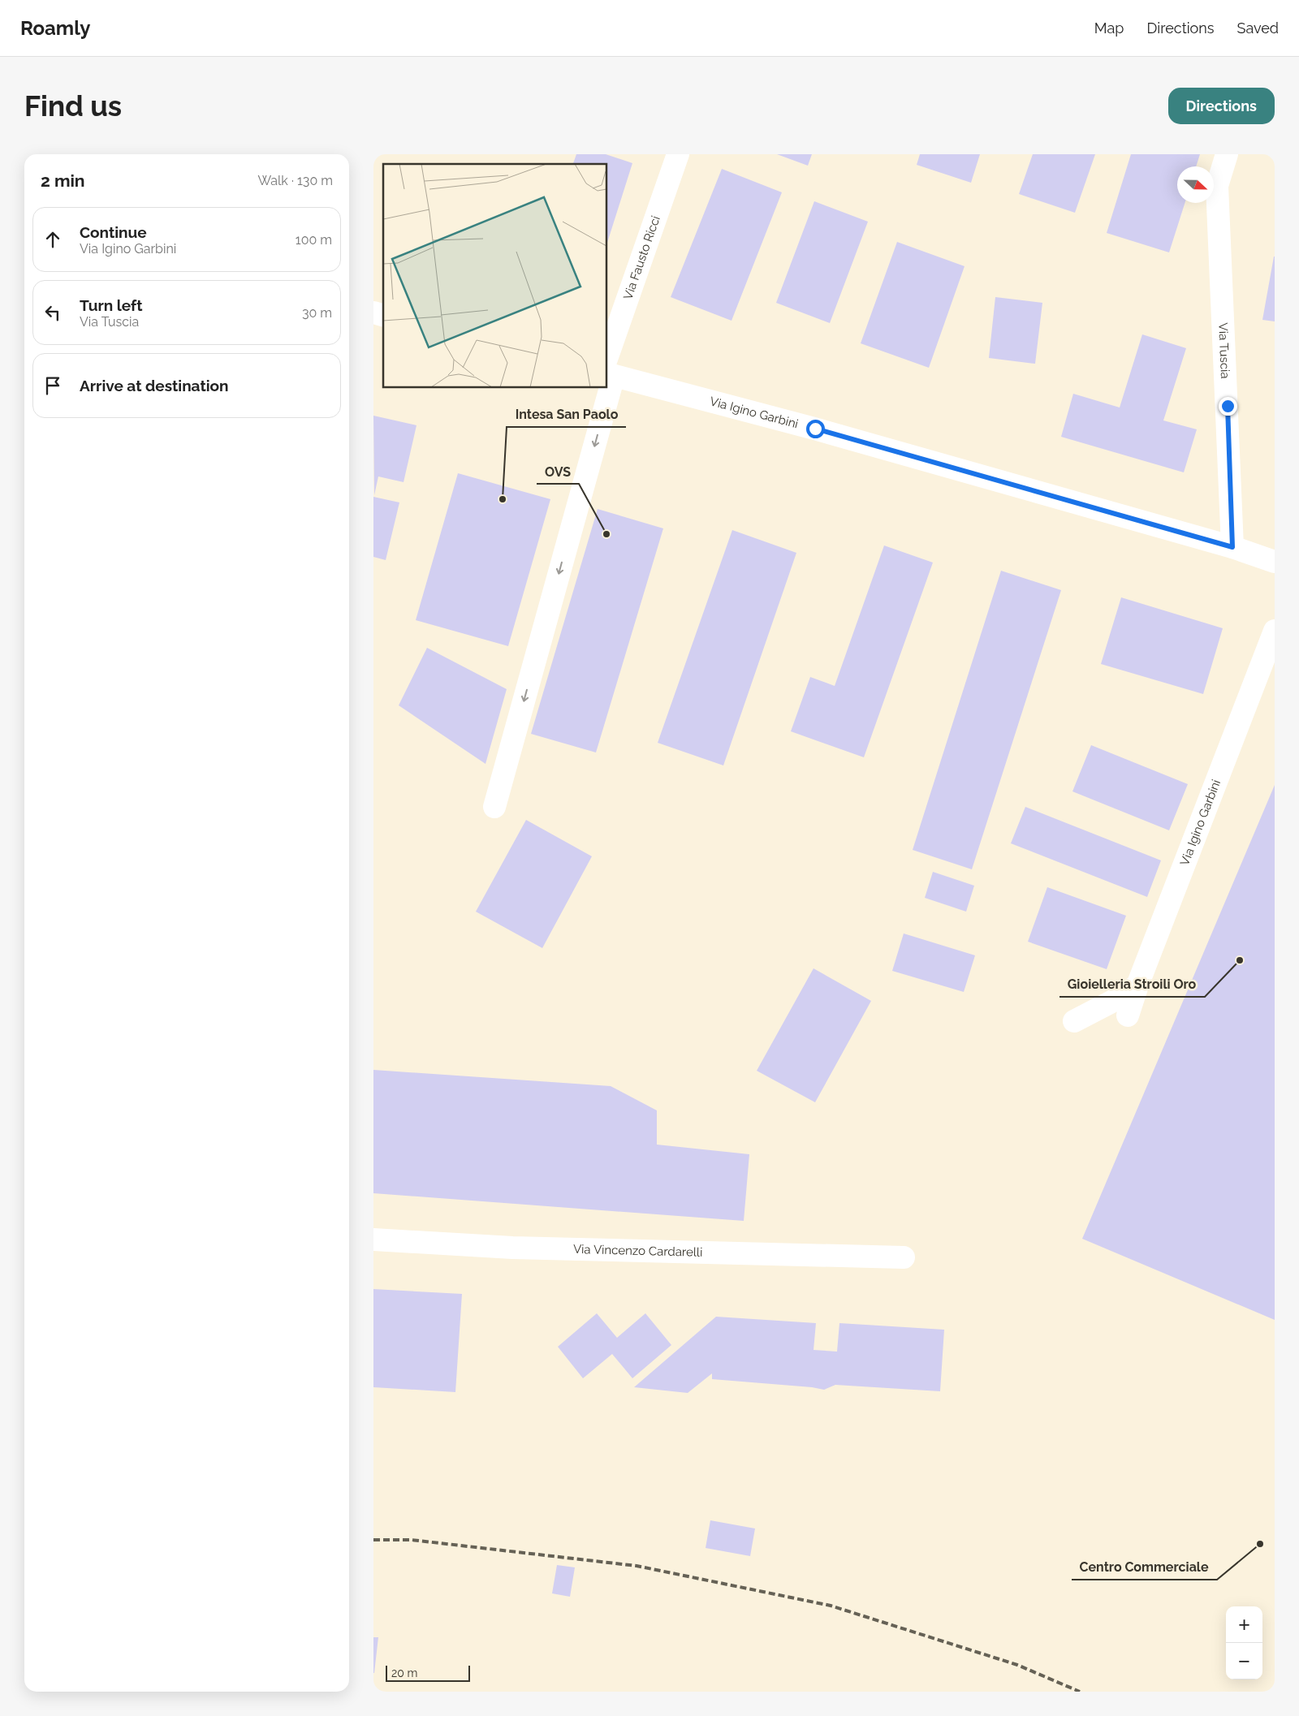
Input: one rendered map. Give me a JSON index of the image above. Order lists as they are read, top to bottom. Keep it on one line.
{"streets":{"street":["Via Fausto Ricci","Via Tuscia","Via Igino Garbini","Via Vincenzo Cardarelli"]},"crossings":[["Via Fausto Ricci","Via Igino Garbini"],["Via Tuscia","Via Igino Garbini"]],"one_way":["Via Fausto Ricci"],"places":["Intesa San Paolo","OVS","Gioielleria Stroili Oro","Centro Commerciale"],"scale_bar":"20 m","north":"right","page":{"header":"Roamly","nav":["Map","Directions","Saved"],"buttons":"Directions","title":"Find us","heading":["2 min","Walk · 130 m"],"list":[["Continue","Via Igino Garbini","100 m"],["Turn left","Via Tuscia","30 m"],"Arrive at destination"],"map_buttons":["+","−"],"scale":"20 m"}}
